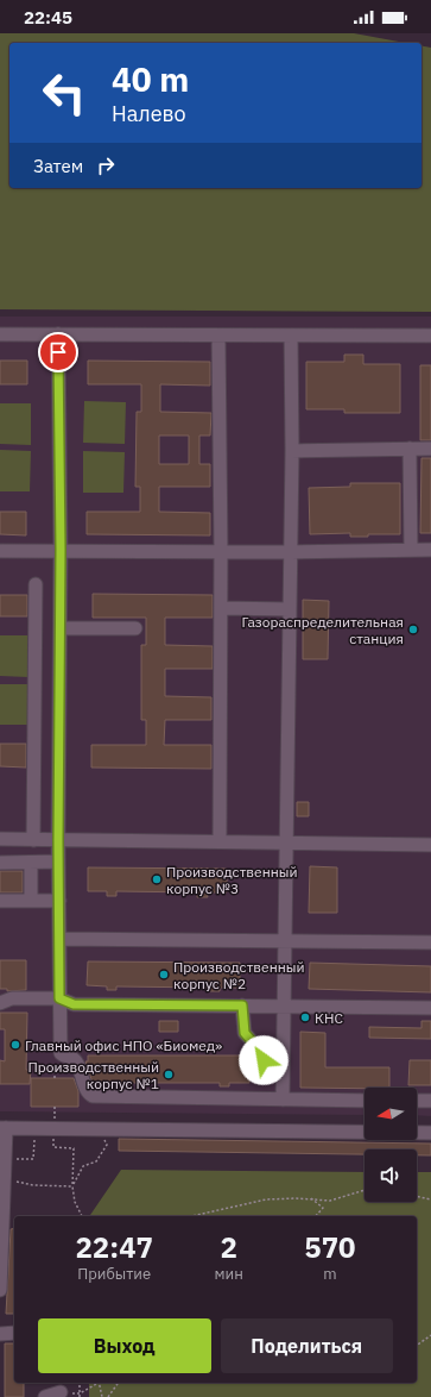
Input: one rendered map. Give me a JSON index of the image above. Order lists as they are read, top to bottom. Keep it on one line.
{"places":["Газораспределительная станция","Производственный корпус №3","Производственный корпус №2","КНС","Главный офис НПО «Биомед»","Производственный корпус №1"],"north":"left","page":{"status":"22:45","turn":["40 m","Налево"],"then":"Затем","eta":["22:47","Прибытие","2","мин","570","m"],"buttons":["Выход","Поделиться"]}}
